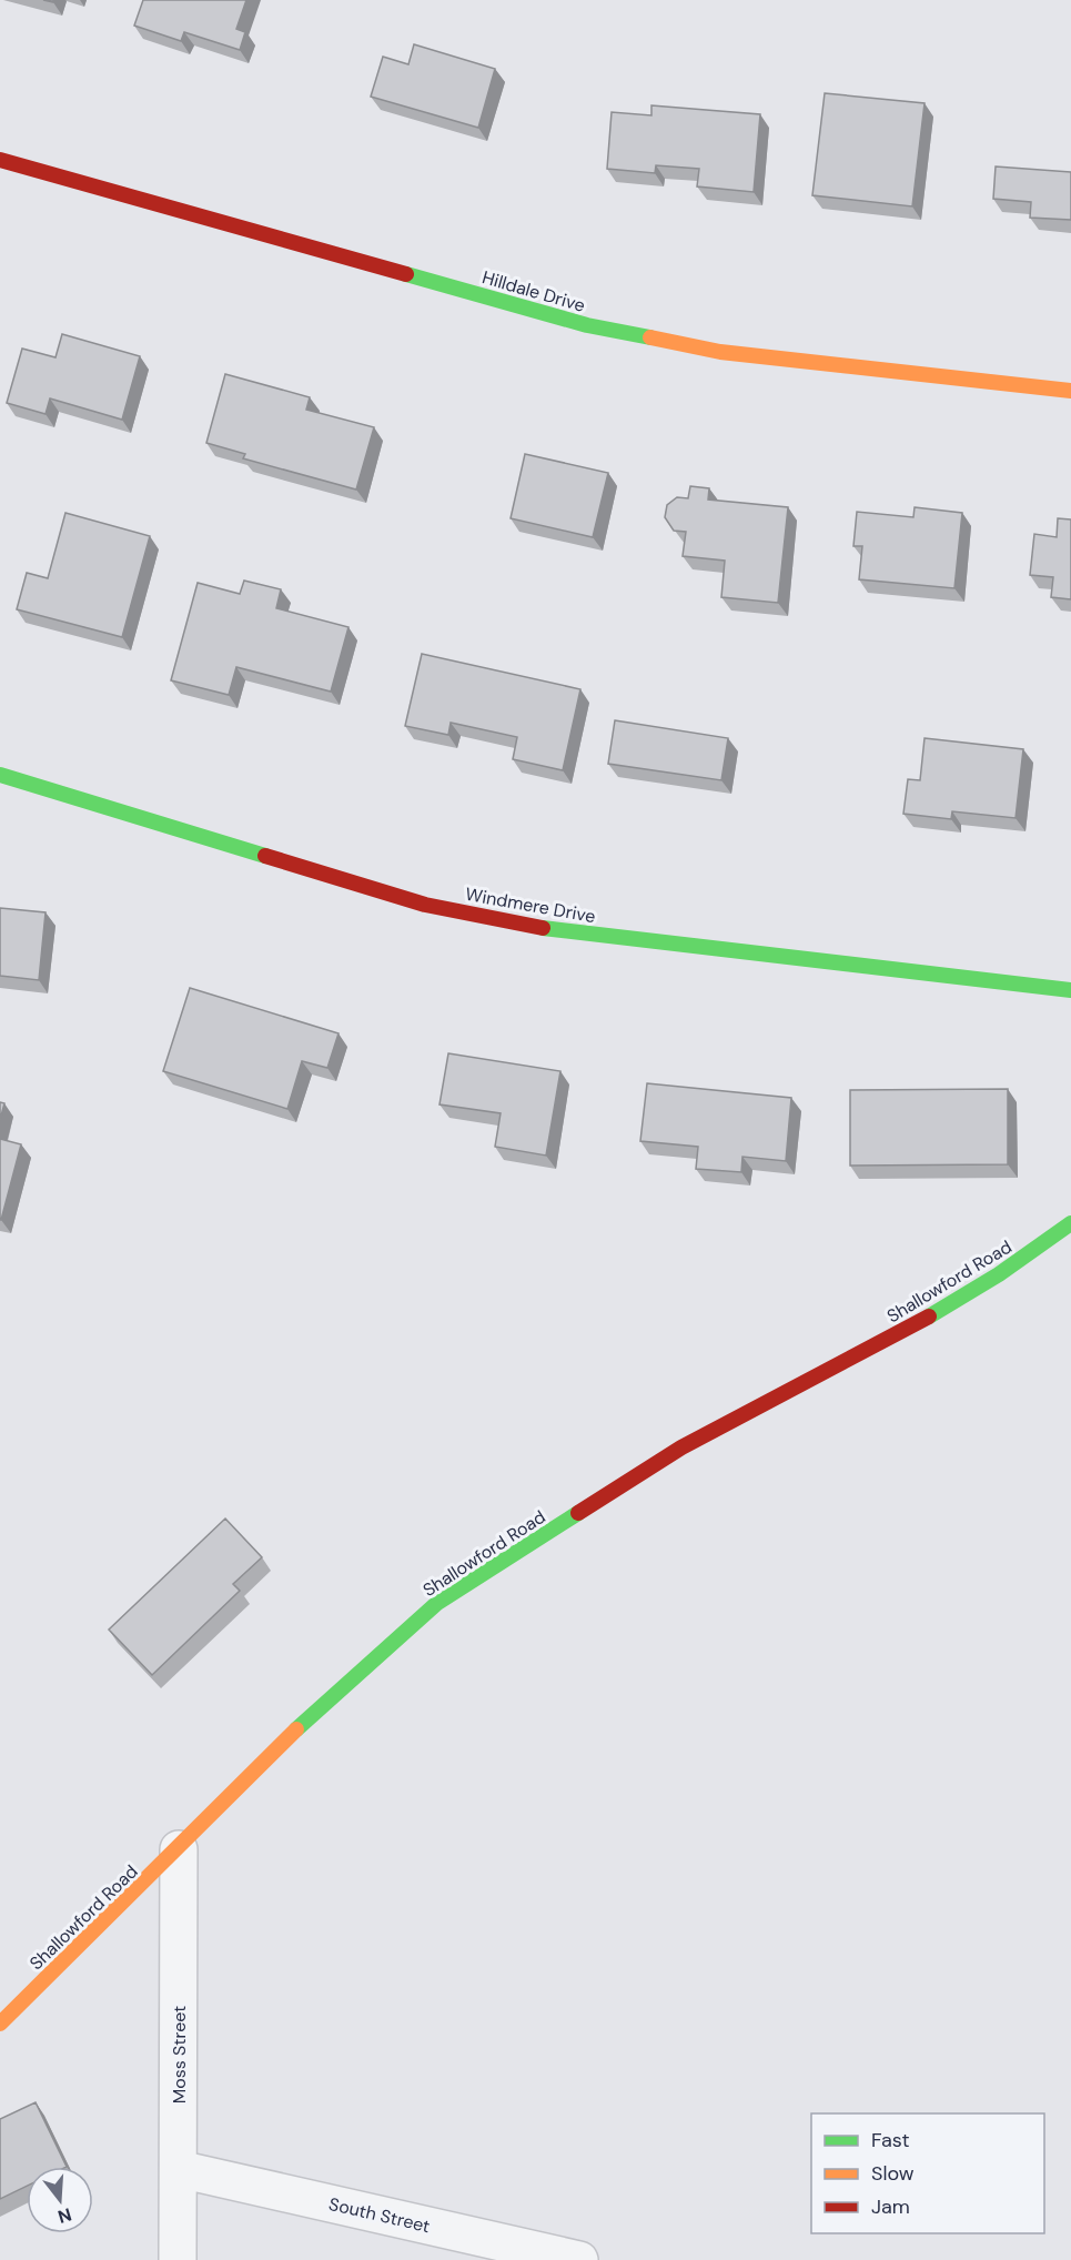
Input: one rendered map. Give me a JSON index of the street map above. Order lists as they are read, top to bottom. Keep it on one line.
{"streets":{"street":["Hilldale Drive","Windmere Drive","Shallowford Road","Moss Street","South Street"]},"crossings":[["Shallowford Road","Moss Street"],["Moss Street","South Street"]],"legend":["Fast","Slow","Jam"],"north":"bottom"}
